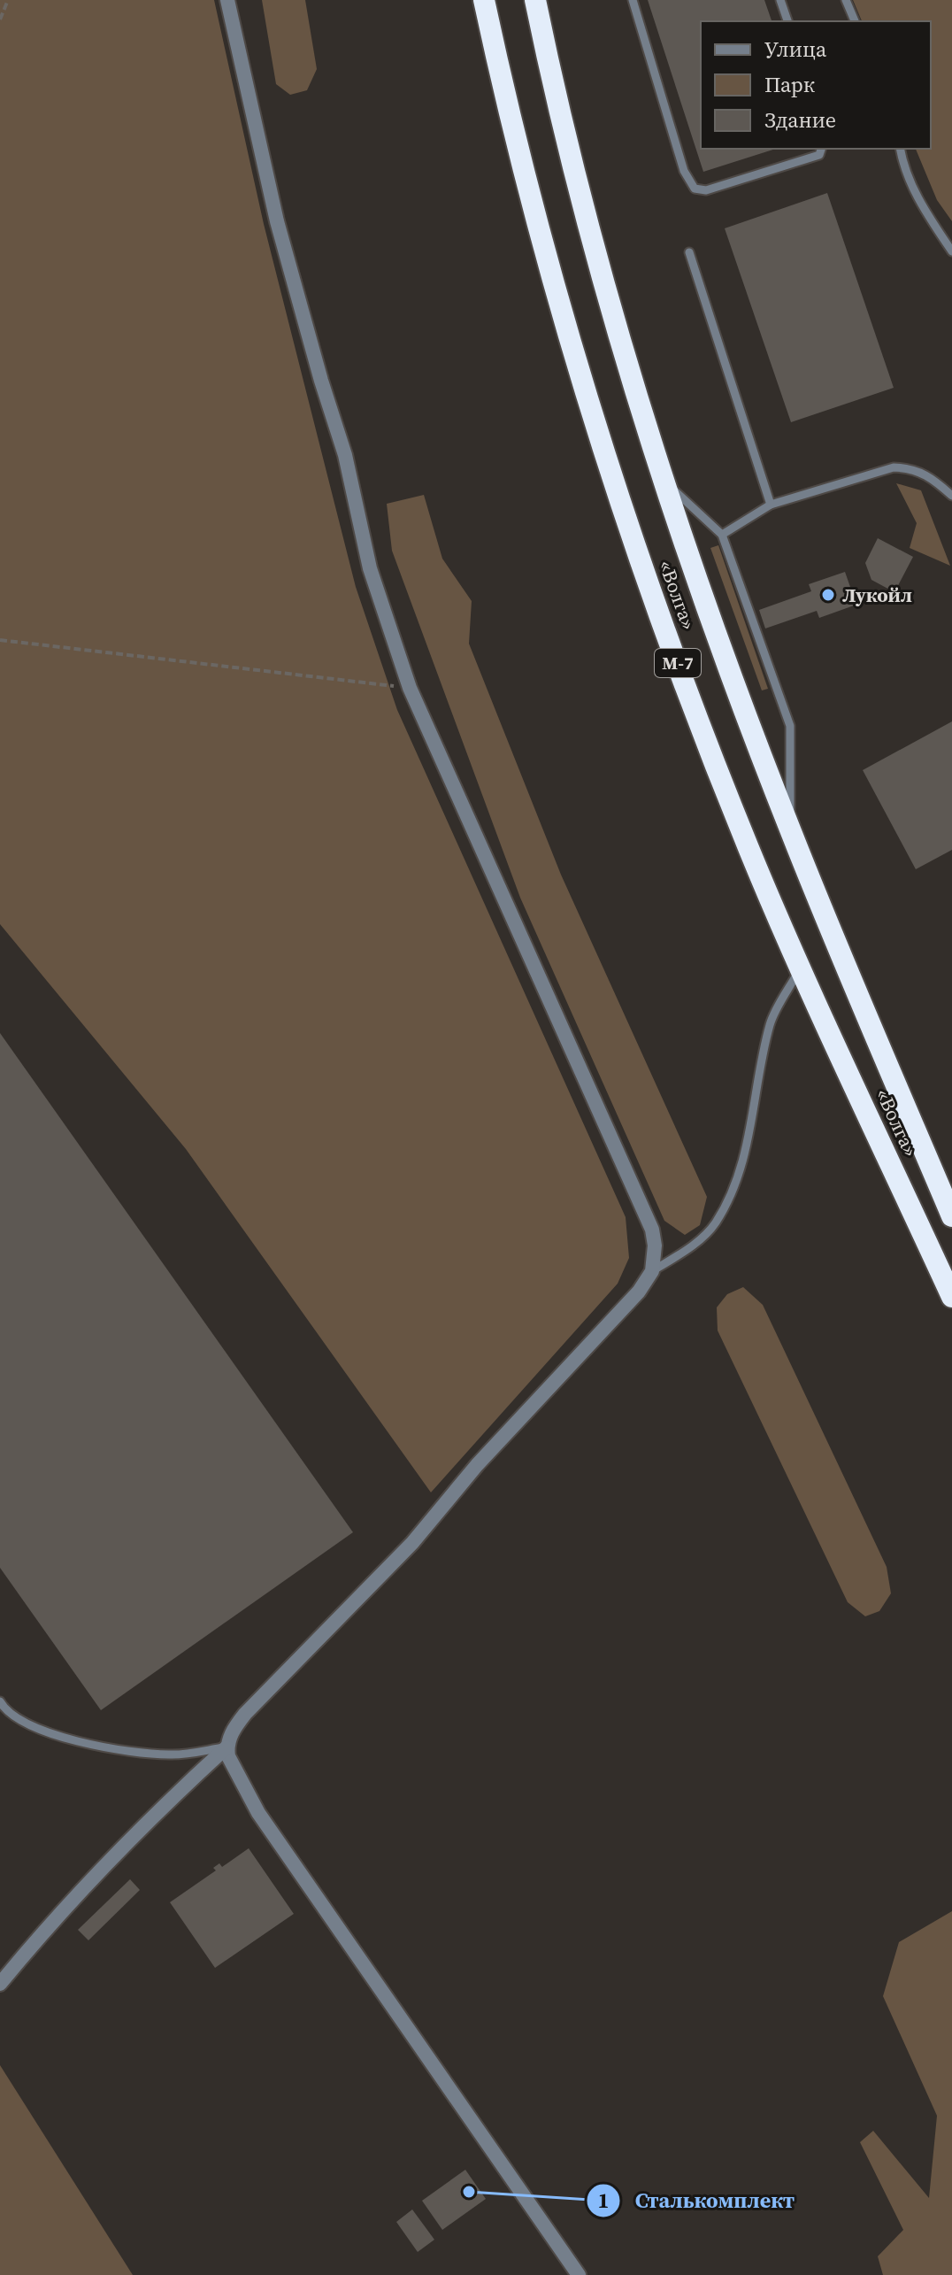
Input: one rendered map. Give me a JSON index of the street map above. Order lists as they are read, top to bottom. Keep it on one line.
{"streets":{"highway":["«Волга»","М-7"]},"places":["Лукойл","Сталькомплект"],"legend":["Улица","Парк","Здание"]}
